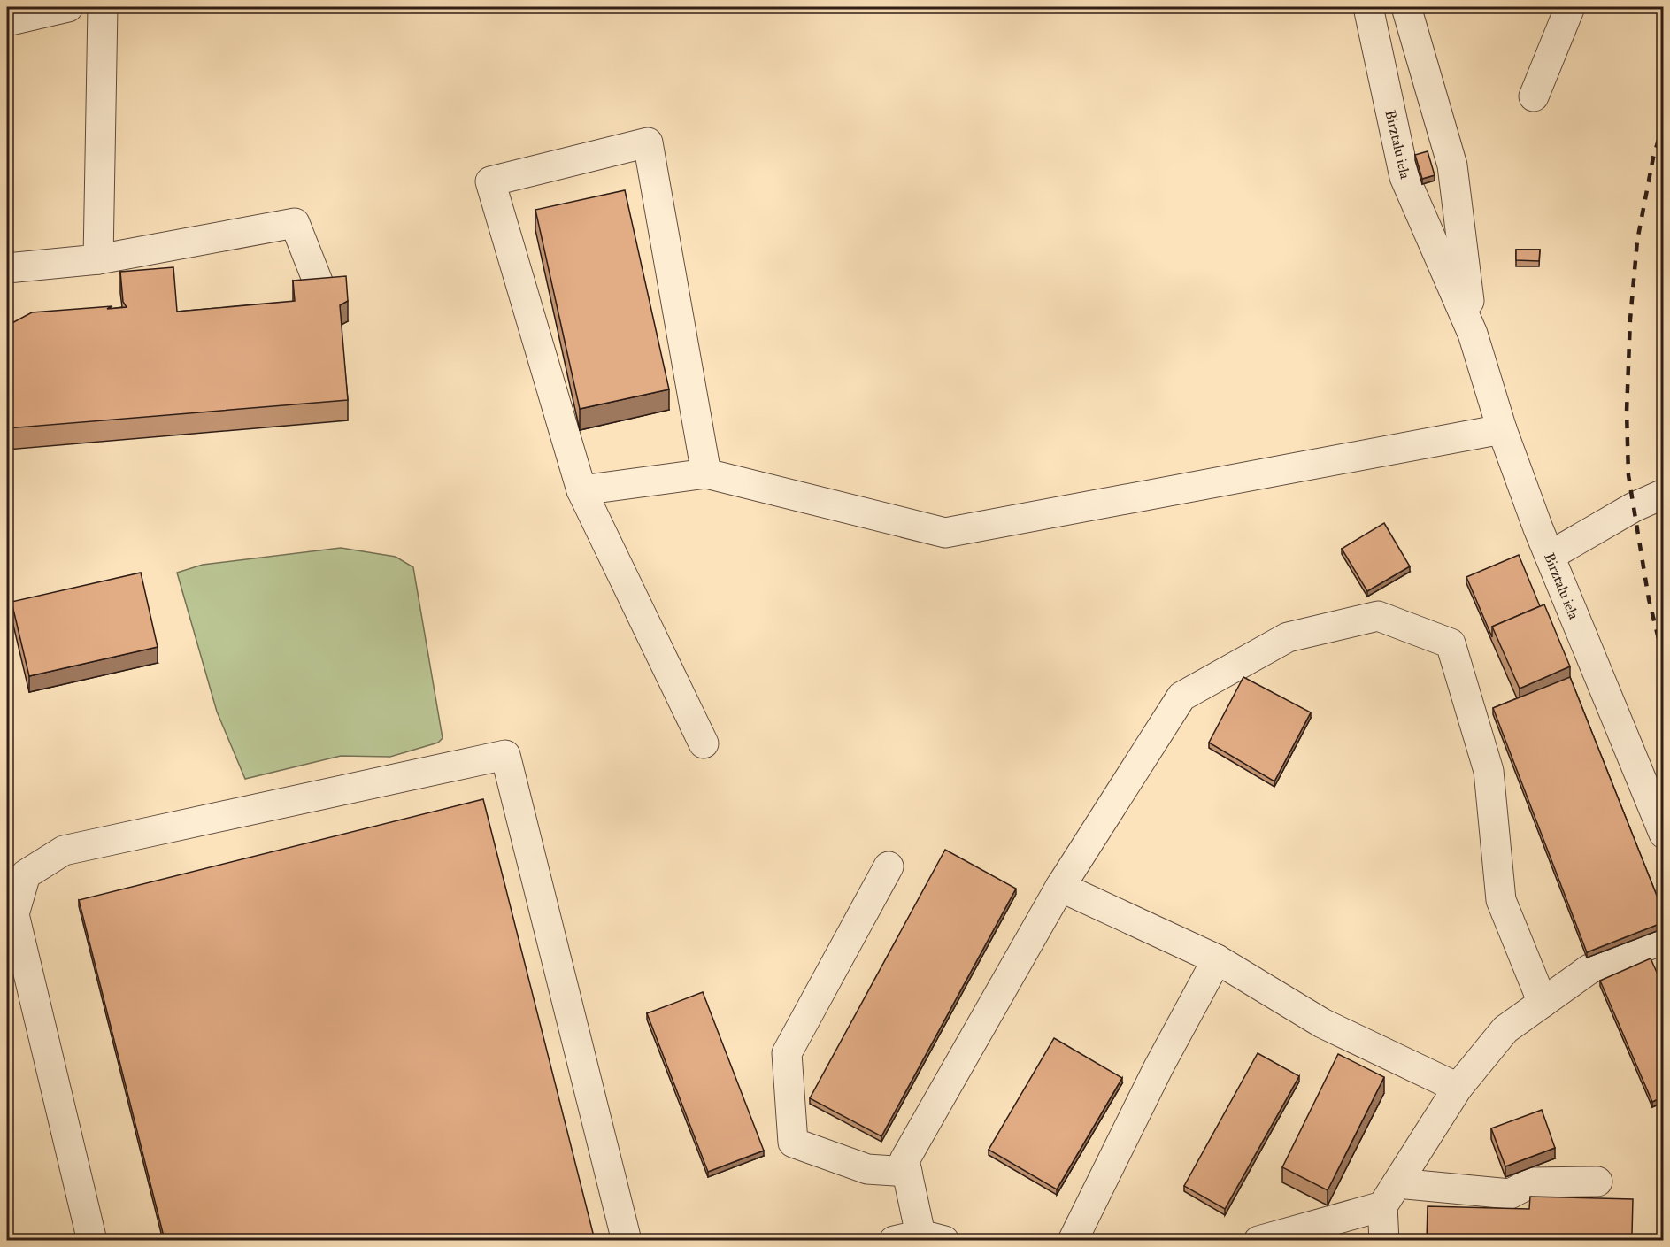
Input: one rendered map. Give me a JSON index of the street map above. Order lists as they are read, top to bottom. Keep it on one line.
{"streets":{"street":["Birztalu iela"]}}
